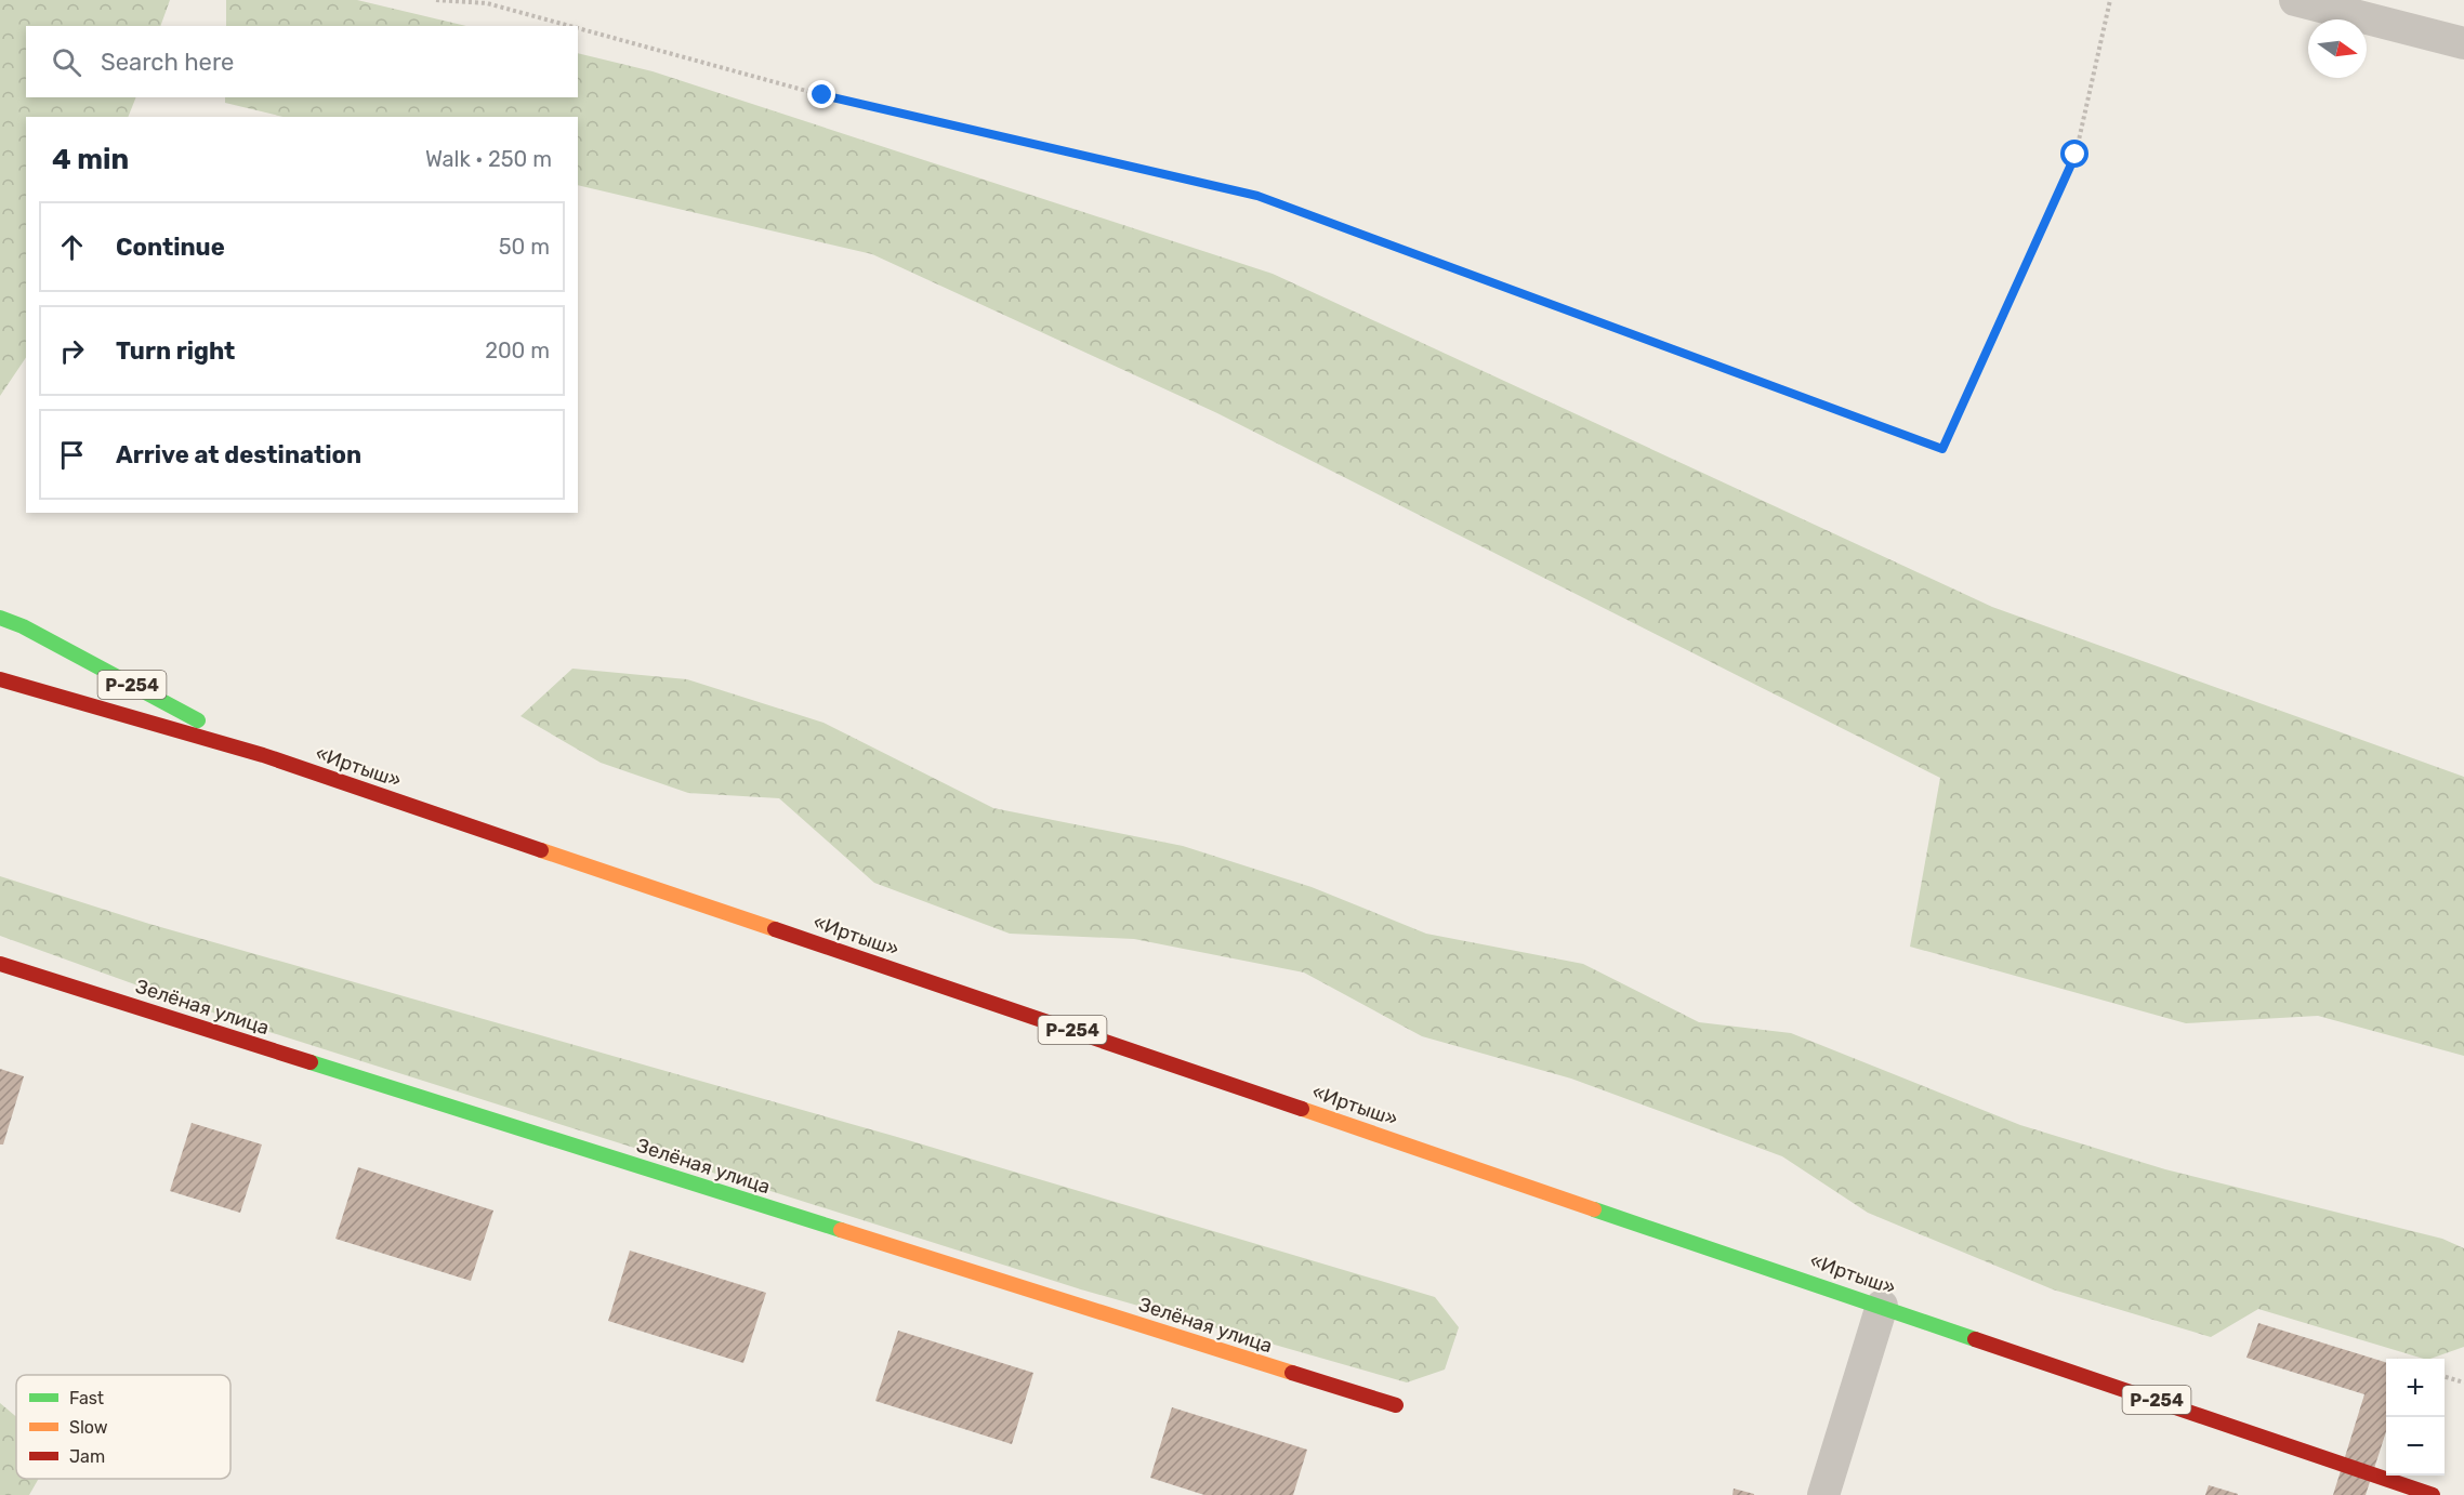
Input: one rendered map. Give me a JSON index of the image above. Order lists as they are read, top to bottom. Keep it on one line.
{"streets":{"main road":["Р-254","«Иртыш»","Зелёная улица"]},"legend":["Fast","Slow","Jam"],"north":"right","page":{"search":"Search here","heading":["4 min","Walk · 250 m"],"list":[["Continue","50 m"],["Turn right","200 m"],"Arrive at destination"],"map_buttons":["+","−"]}}
